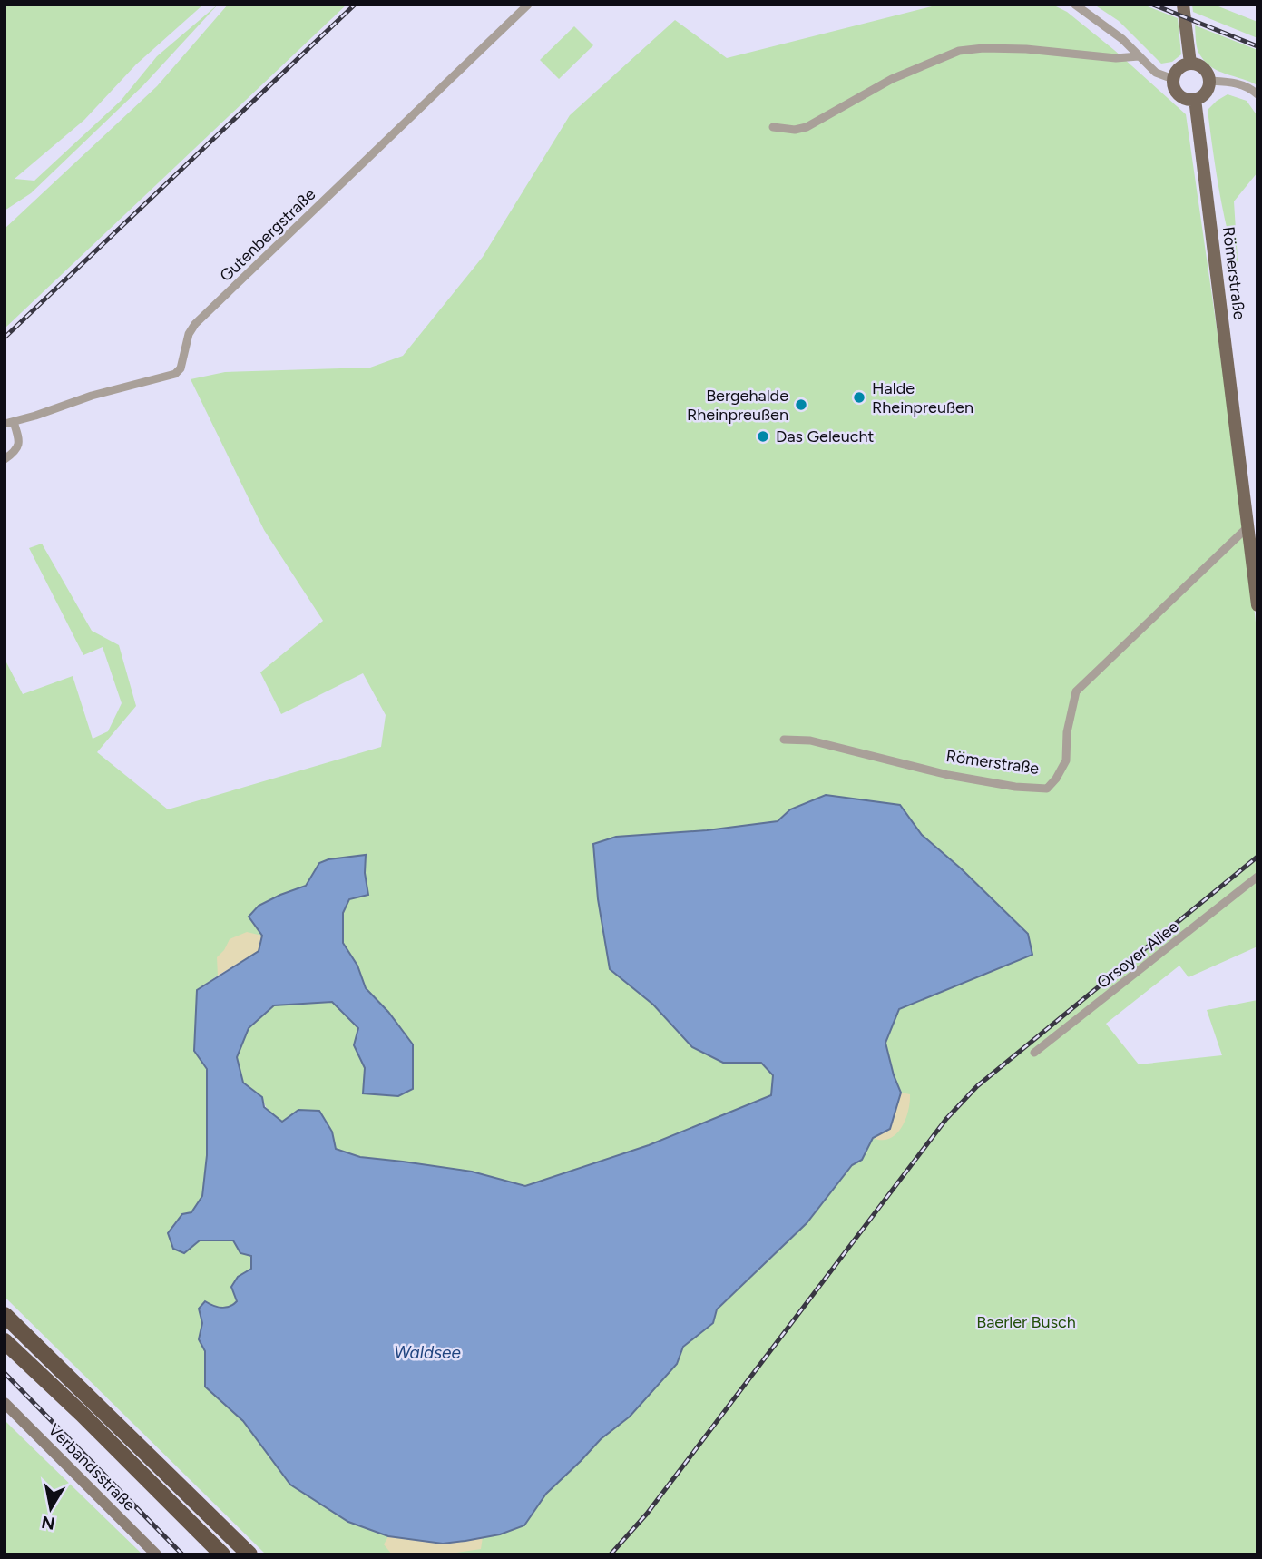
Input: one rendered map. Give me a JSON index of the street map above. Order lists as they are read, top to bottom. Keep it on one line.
{"streets":{"main road":["Römerstraße","Verbandsstraße"],"street":["Gutenbergstraße","Orsoyer Allee"]},"water":["Waldsee"],"parks":["Baerler Busch"],"places":["Halde Rheinpreußen","Bergehalde Rheinpreußen","Das Geleucht"],"north":"bottom"}
